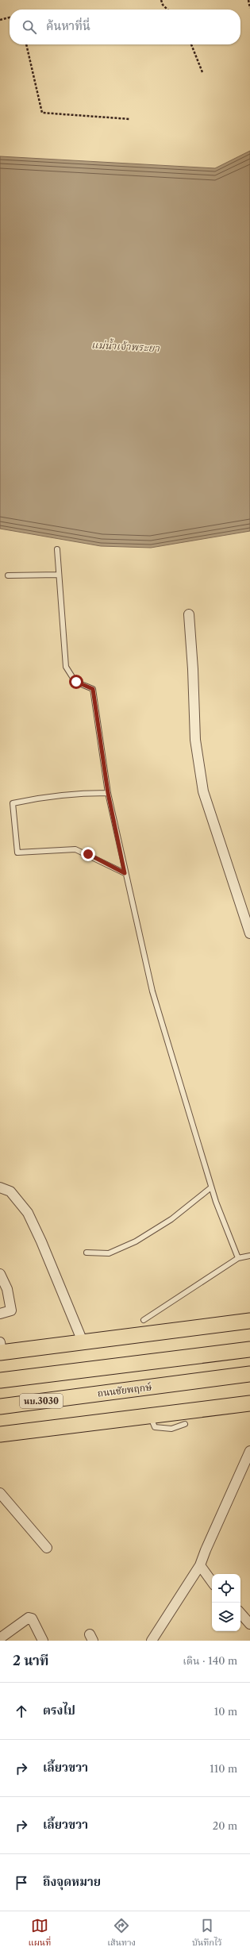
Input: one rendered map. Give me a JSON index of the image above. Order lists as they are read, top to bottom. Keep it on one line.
{"streets":{"main road":["ถนนชัยพฤกษ์","นบ.3030"]},"water":["แม่น้ำเจ้าพระยา"],"page":{"search":"ค้นหาที่นี่","heading":["2 นาที","เดิน · 140 m"],"list":[["ตรงไป","10 m"],["เลี้ยวขวา","110 m"],["เลี้ยวขวา","20 m"],"ถึงจุดหมาย"],"nav":["แผนที่","เส้นทาง","บันทึกไว้"]}}
